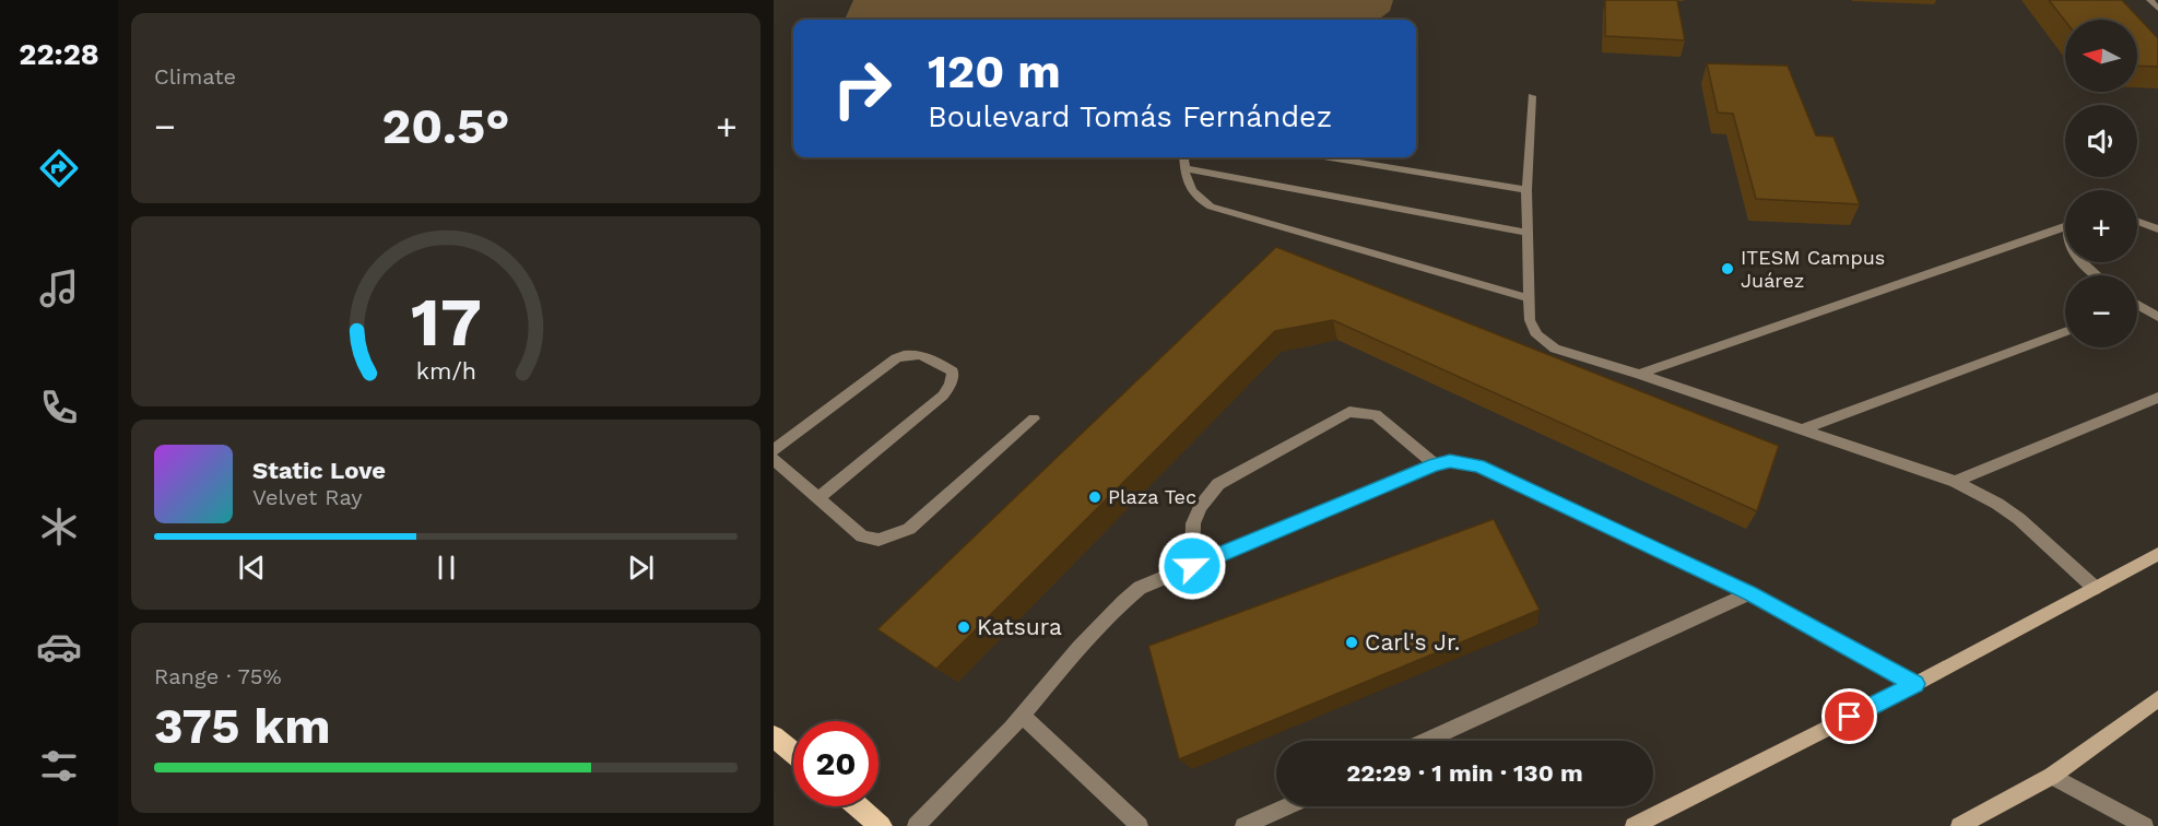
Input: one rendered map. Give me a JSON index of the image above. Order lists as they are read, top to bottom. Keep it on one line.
{"places":["ITESM Campus Juárez","Plaza Tec","Katsura","Carl's Jr."],"north":"left","page":{"tabs":"22:28","tile":["Climate",["Range · 75%","375 km"]],"map_buttons":["+","−"],"turn":["120 m","Boulevard Tomás Fernández"],"heat":["−","20.5°","+"],"song":["Static Love","Velvet Ray"],"limit":"20","trip":"22:29 · 1 min · 130 m","gauge":["17","km/h"]}}
